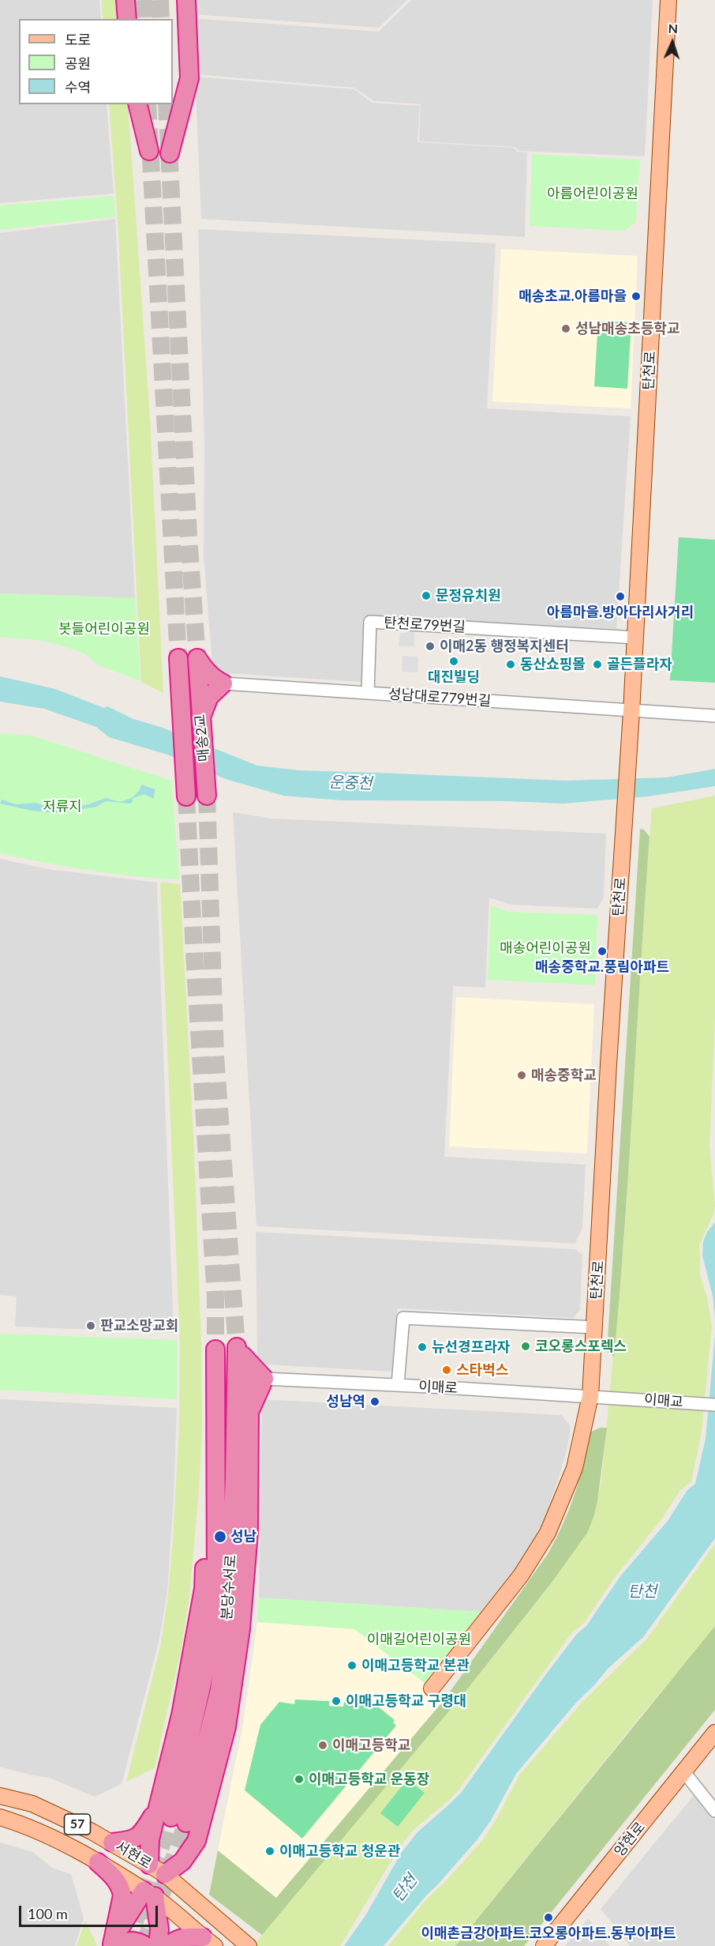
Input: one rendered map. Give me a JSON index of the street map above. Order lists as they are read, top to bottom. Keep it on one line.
{"streets":{"highway":["매송2교","분당수서로"],"main road":["탄천로","57","양현로","서현로"],"street":["탄천로79번길","성남대로779번길","이매로","이매교"]},"crossings":[["탄천로","탄천로79번길"],["탄천로","성남대로779번길"],["탄천로","이매로"],["탄천로79번길","성남대로779번길"],["이매로","이매교"]],"water":["운중천","탄천"],"parks":["아름어린이공원","봇들어린이공원","저류지","매송어린이공원","이매길어린이공원"],"places":["매송초교.아름마을","성남매송초등학교","문정유치원","아름마을.방아다리사거리","이매2동 행정복지센터","대진빌딩","동산쇼핑몰","골든플라자","매송중학교.풍림아파트","매송중학교","판교소망교회","코오롱스포렉스","뉴선경프라자","스타벅스","성남역","성남","이매고등학교 본관","이매고등학교 구령대","이매고등학교","이매고등학교 운동장","이매고등학교 청운관","이매촌금강아파트.코오롱아파트.동부아파트"],"legend":["도로","공원","수역"],"scale_bar":"100 m","north":"top"}
